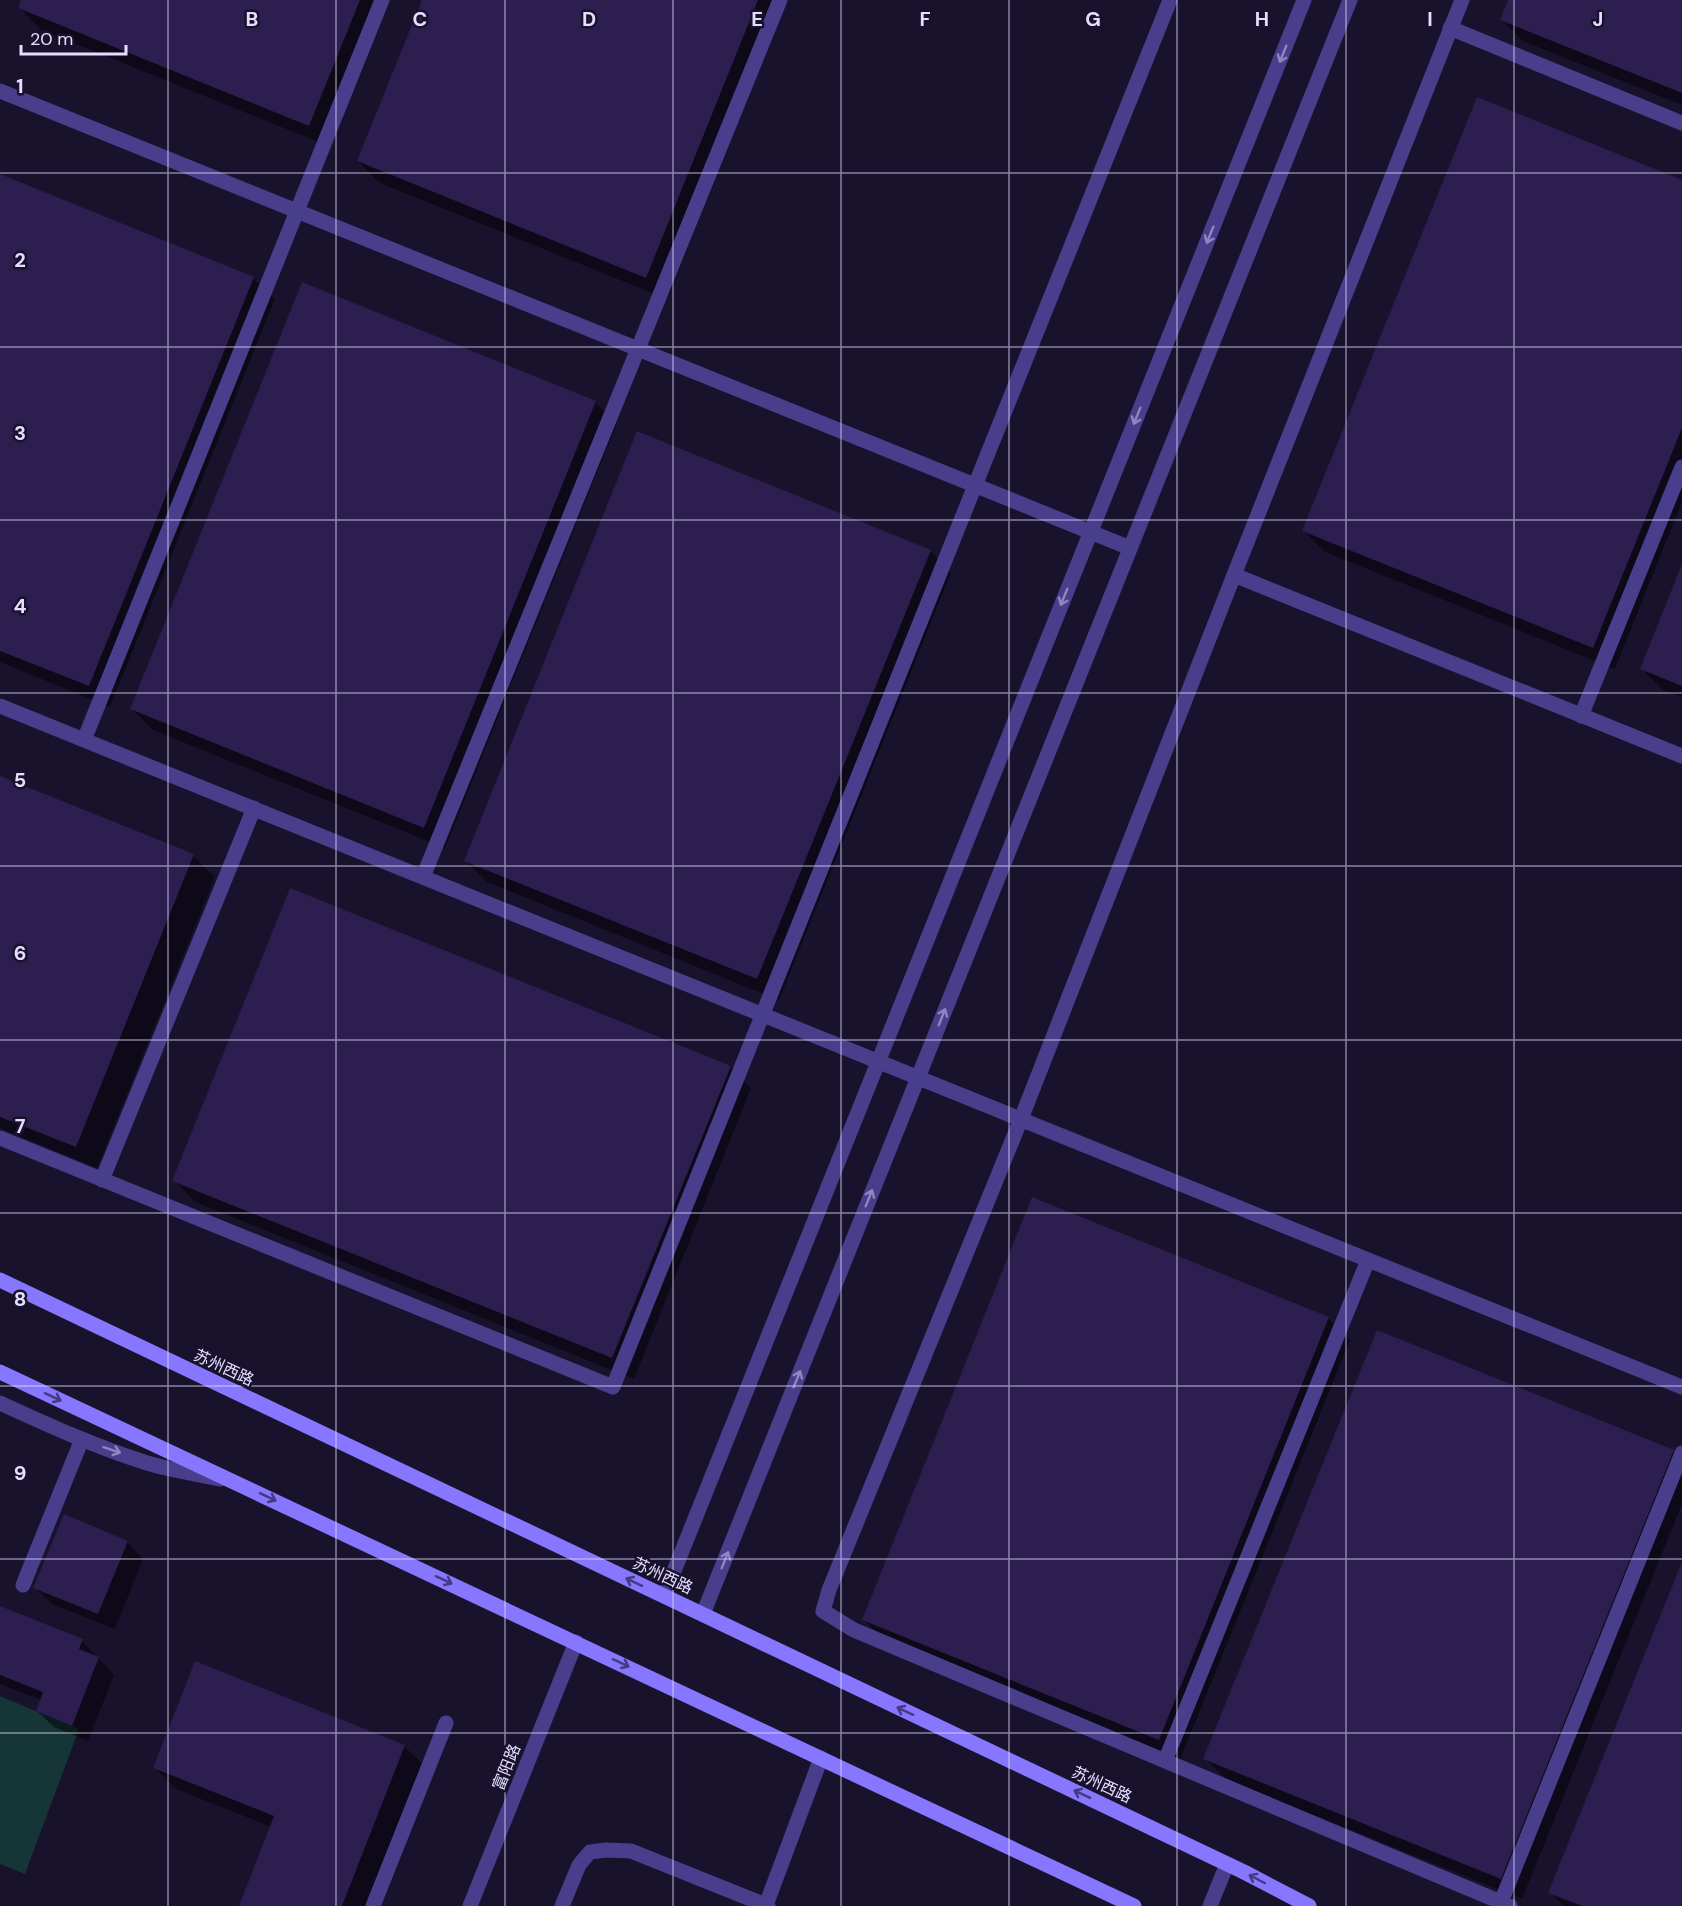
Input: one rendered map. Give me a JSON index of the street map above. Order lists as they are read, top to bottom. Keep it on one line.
{"streets":{"main road":["苏州西路"],"street":["富阳路"]},"scale_bar":"20 m","grid":{"columns":["B","C","D","E","F","G","H","I","J"],"rows":["1","2","3","4","5","6","7","8","9"]}}
